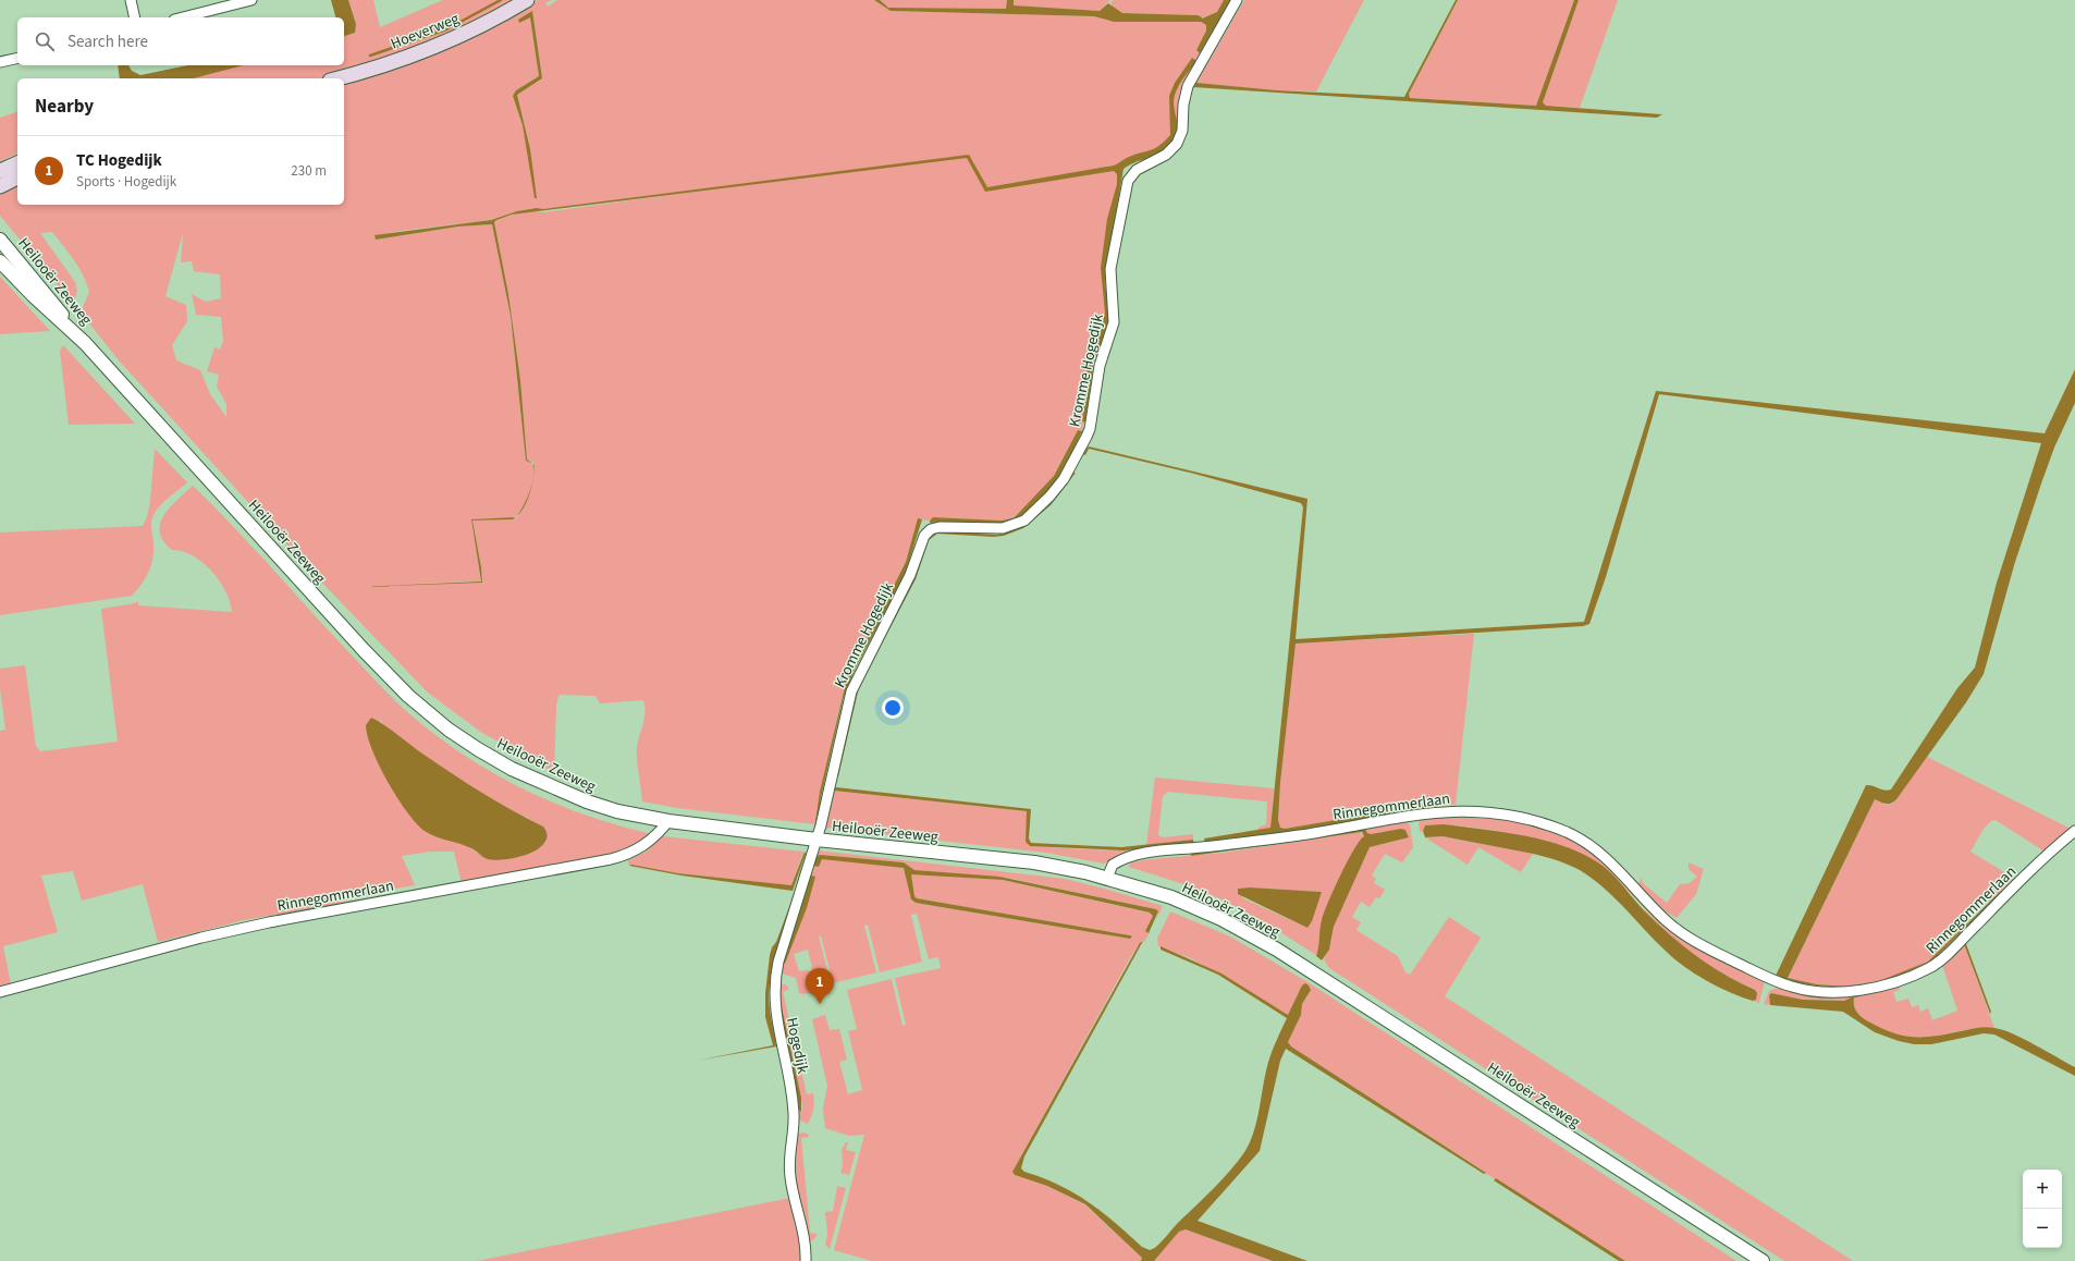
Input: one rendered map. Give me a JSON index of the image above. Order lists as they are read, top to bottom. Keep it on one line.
{"streets":{"main road":["Hoeverweg"],"street":["Heilooër Zeeweg","Kromme Hogedijk","Rinnegommerlaan","Hogedijk"]},"crossings":[["Heilooër Zeeweg","Kromme Hogedijk"],["Heilooër Zeeweg","Rinnegommerlaan"],["Heilooër Zeeweg","Hogedijk"],["Kromme Hogedijk","Hogedijk"]],"page":{"search":"Search here","heading":"Nearby","list":[{"mark":"1","name":"TC Hogedijk","note":"Sports · Hogedijk","value":"230 m"}],"pins":"1","map_buttons":["+","−"]}}
